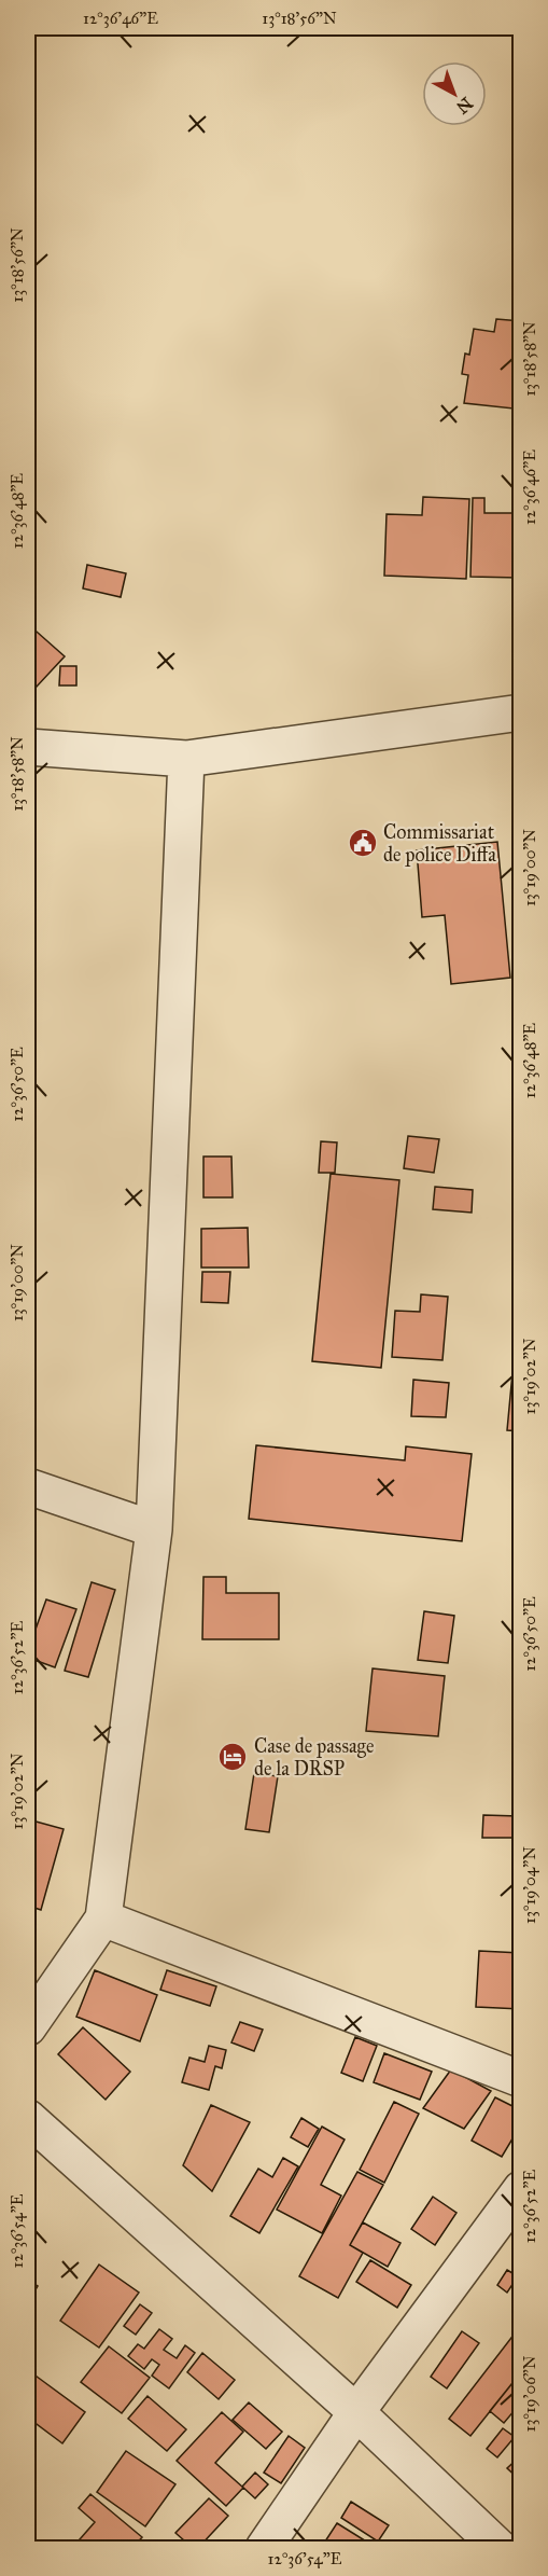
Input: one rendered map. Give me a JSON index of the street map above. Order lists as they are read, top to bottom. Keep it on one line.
{"places":{"public building":["Commissariat de police Diffa"],"hotel":["Case de passage de la DRSP"]},"north":"bottom right","coordinates":["12°36'46\"E","13°18'56\"N","13°18'58\"N","12°36'48\"E","13°19'00\"N","12°36'50\"E","13°19'02\"N","12°36'52\"E","13°19'04\"N","12°36'54\"E","13°19'06\"N"]}
